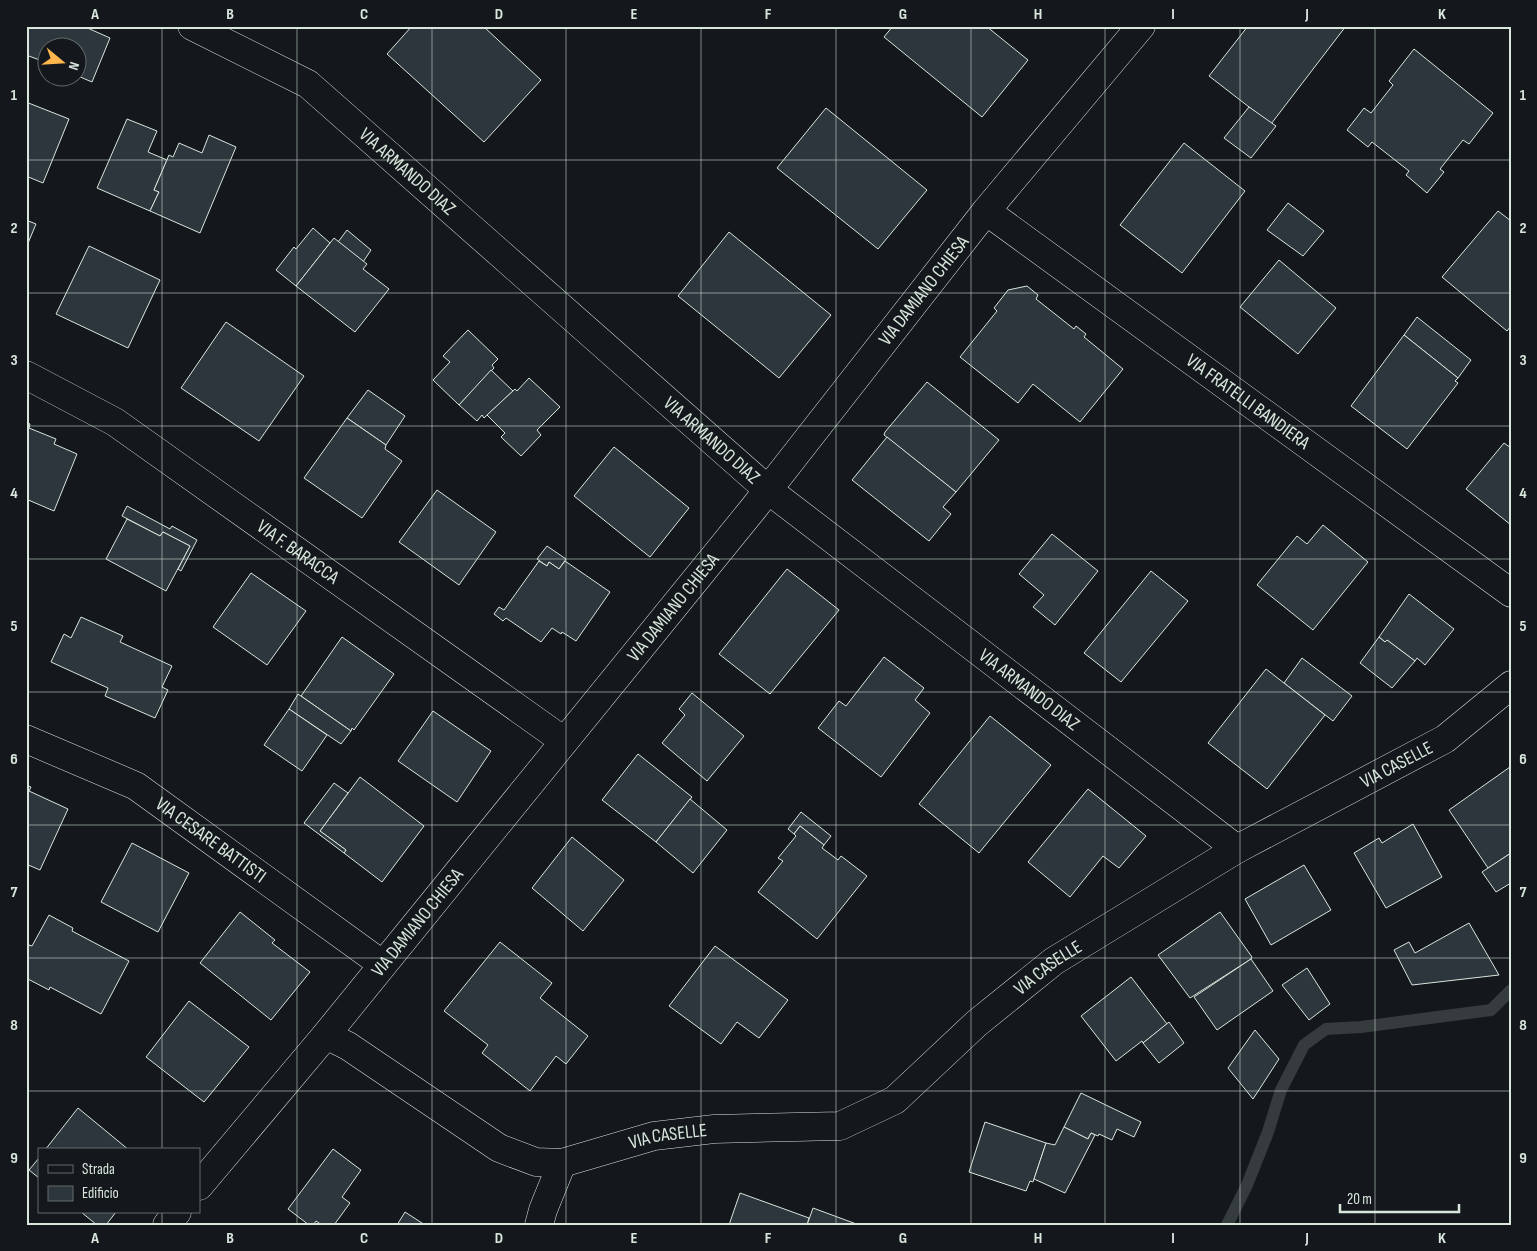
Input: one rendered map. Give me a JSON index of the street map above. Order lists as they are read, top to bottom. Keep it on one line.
{"streets":{"street":["VIA ARMANDO DIAZ","VIA DAMIANO CHIESA","VIA FRATELLI BANDIERA","VIA F. BARACCA","VIA CASELLE","VIA CESARE BATTISTI"]},"crossings":[["VIA ARMANDO DIAZ","VIA DAMIANO CHIESA"],["VIA ARMANDO DIAZ","VIA CASELLE"],["VIA DAMIANO CHIESA","VIA FRATELLI BANDIERA"],["VIA DAMIANO CHIESA","VIA F. BARACCA"],["VIA DAMIANO CHIESA","VIA CASELLE"],["VIA DAMIANO CHIESA","VIA CESARE BATTISTI"]],"legend":["Strada","Edificio"],"scale_bar":"20 m","north":"right","grid":{"columns":["A","B","C","D","E","F","G","H","I","J","K"],"rows":["1","2","3","4","5","6","7","8","9"]}}
